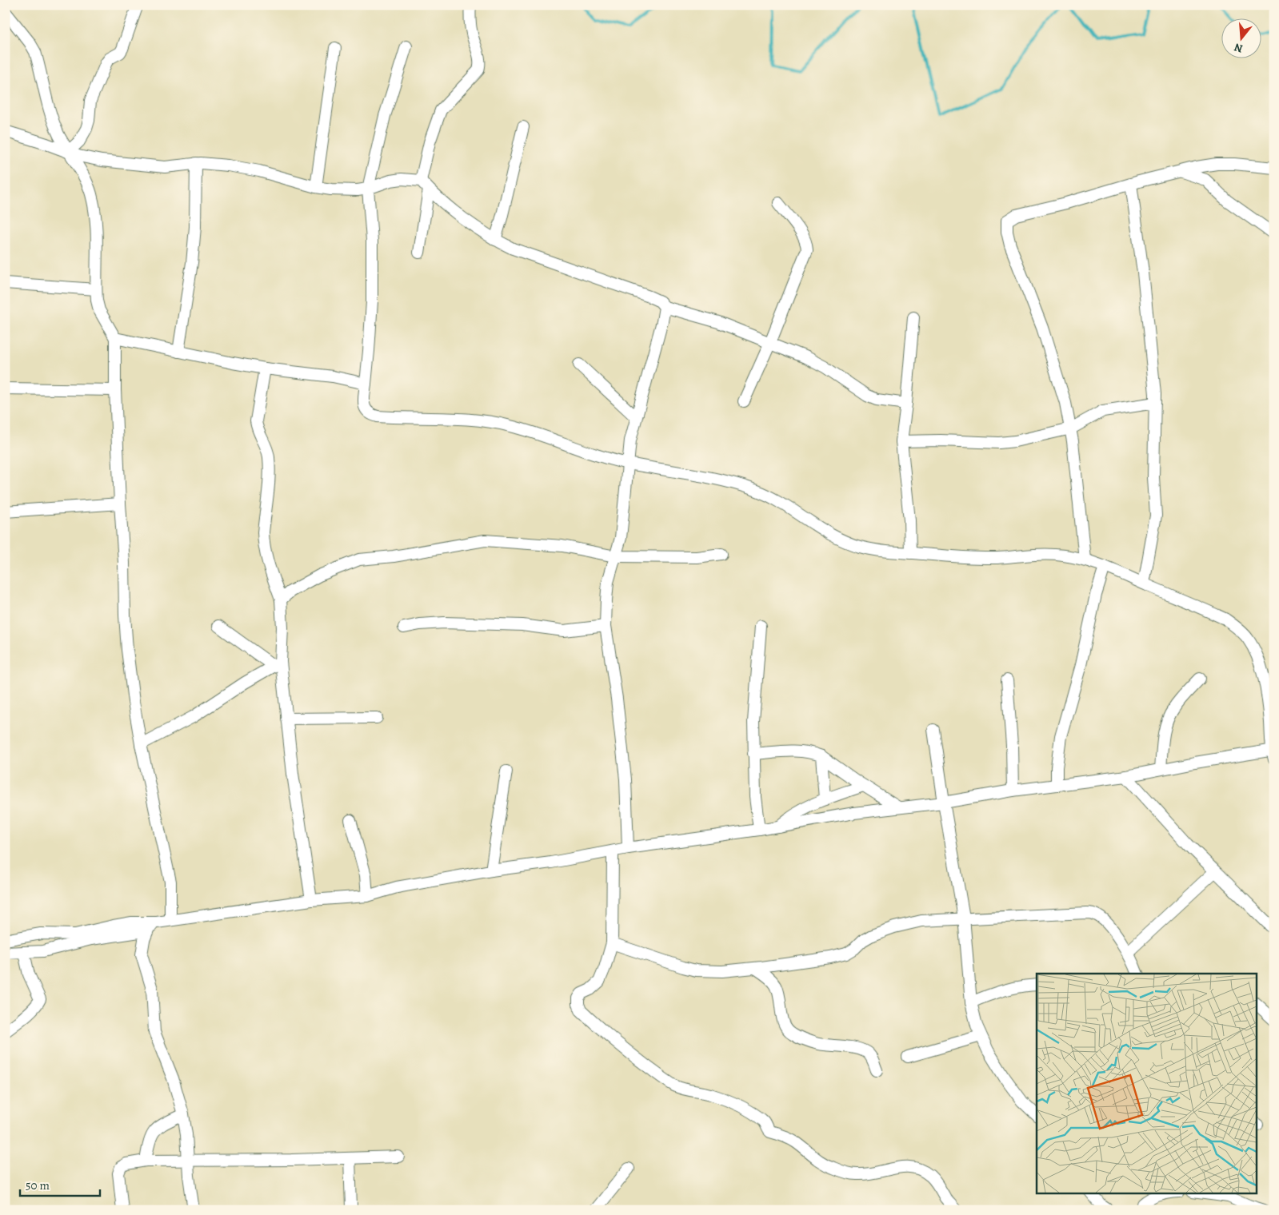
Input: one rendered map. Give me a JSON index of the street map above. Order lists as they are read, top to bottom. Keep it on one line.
{"scale_bar":"50 m","north":"bottom"}
